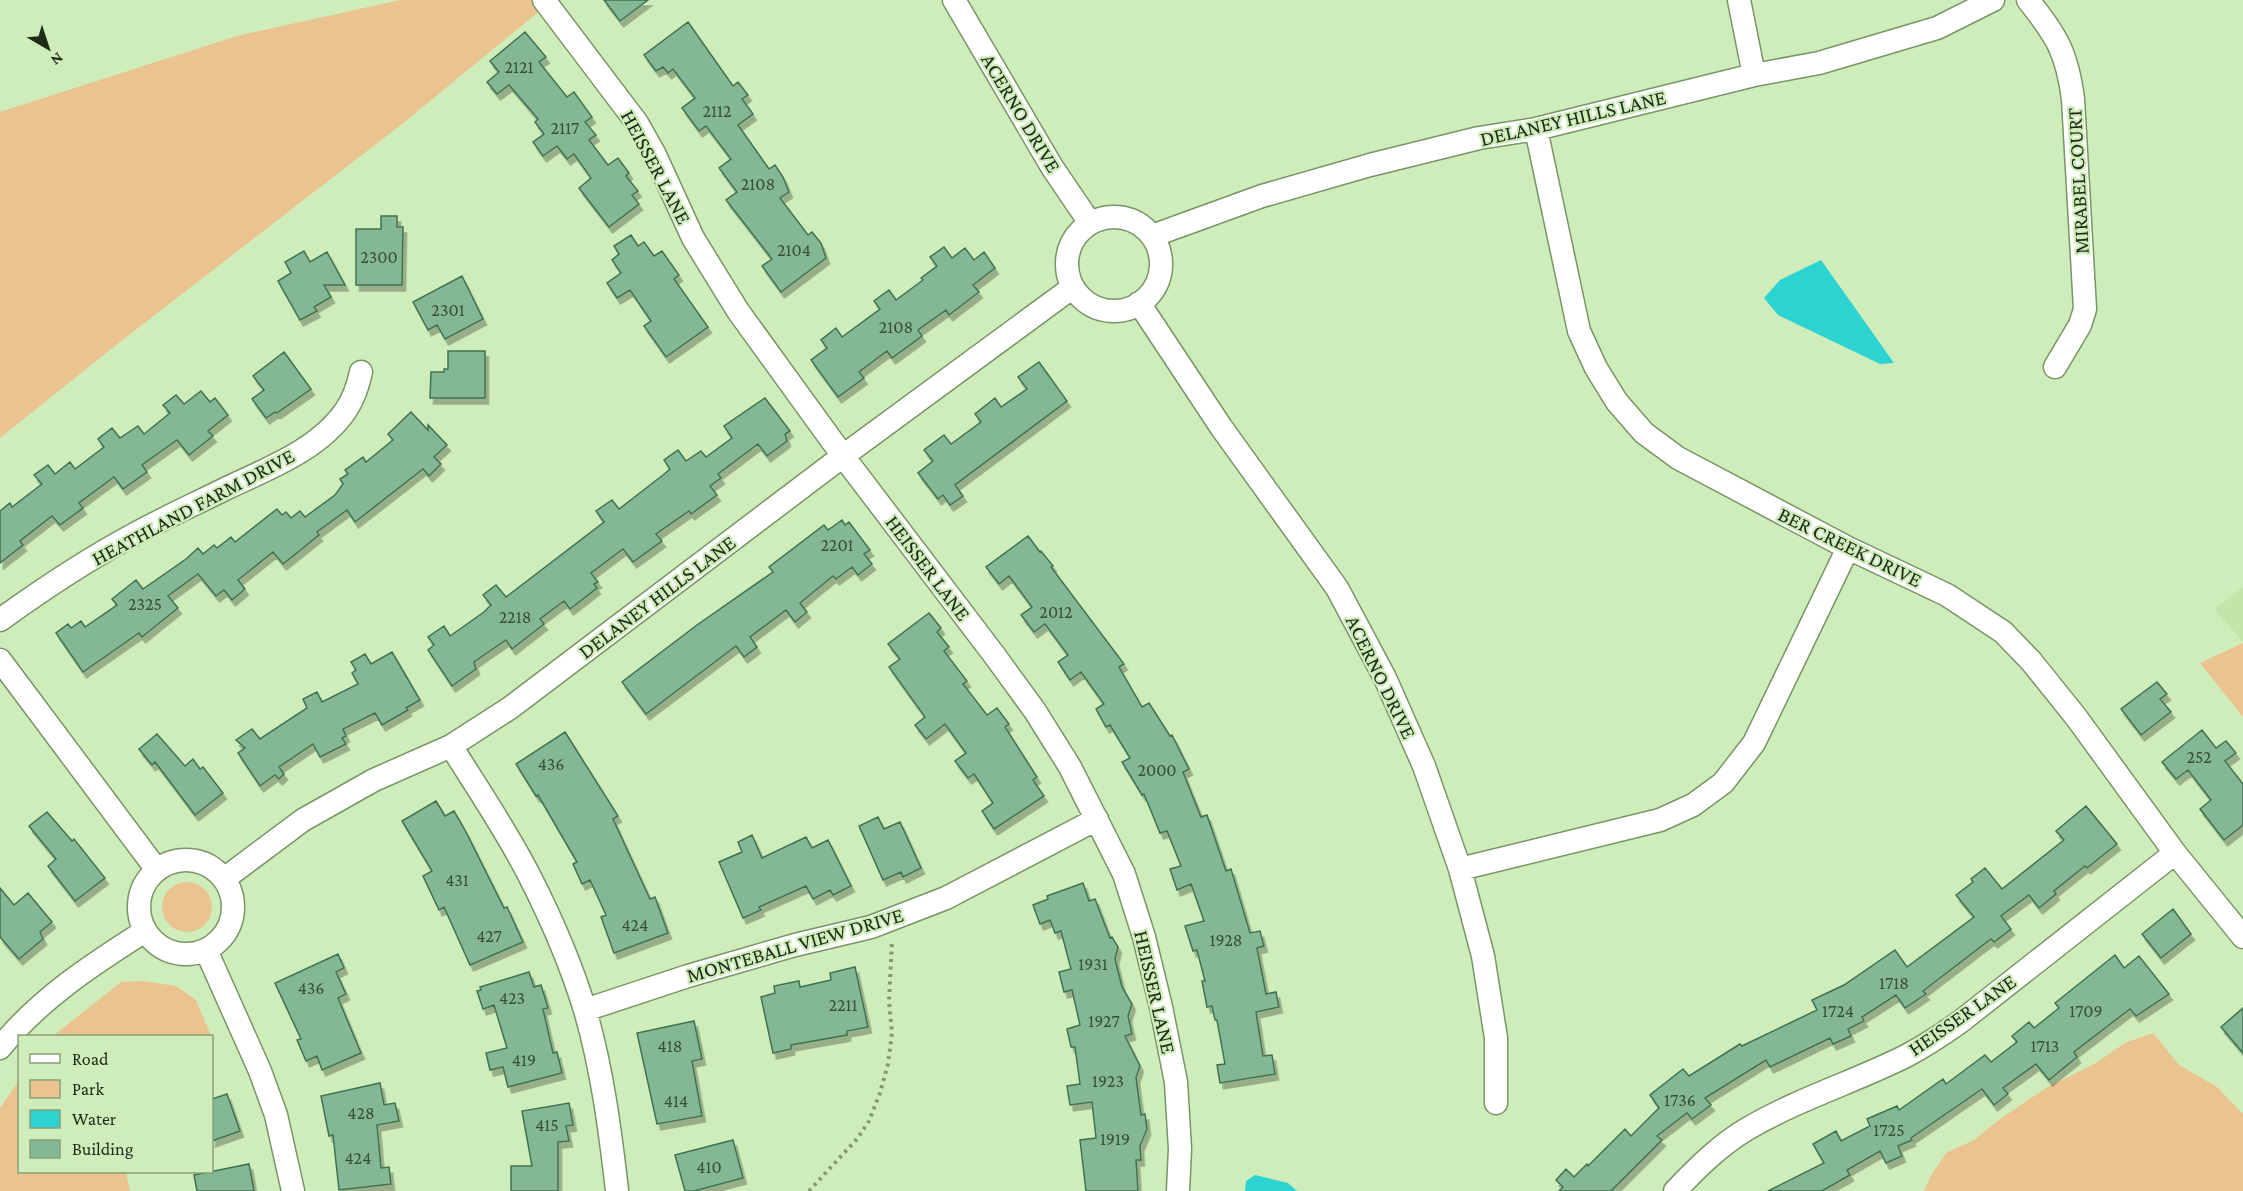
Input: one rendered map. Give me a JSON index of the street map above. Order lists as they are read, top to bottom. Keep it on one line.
{"streets":{"street":["ACERNO DRIVE","DELANEY HILLS LANE","HEISSER LANE","MIRABEL COURT","HEATHLAND FARM DRIVE","BER CREEK DRIVE","MONTEBALL VIEW DRIVE"]},"crossings":[["ACERNO DRIVE","DELANEY HILLS LANE"],["DELANEY HILLS LANE","HEISSER LANE"],["DELANEY HILLS LANE","BER CREEK DRIVE"],["HEISSER LANE","BER CREEK DRIVE"],["HEISSER LANE","MONTEBALL VIEW DRIVE"]],"house_numbers":["2121","2112","2117","2108","2104","2300","2301","2108","2201","2325","2012","2218","252","436","2000","431","424","427","1928","1931","1718","436","423","2211","1724","1709","1927","418","1713","419","1923","1736","414","428","415","1725","1919","424","410"],"legend":["Road","Park","Water","Building"],"north":"bottom right"}
